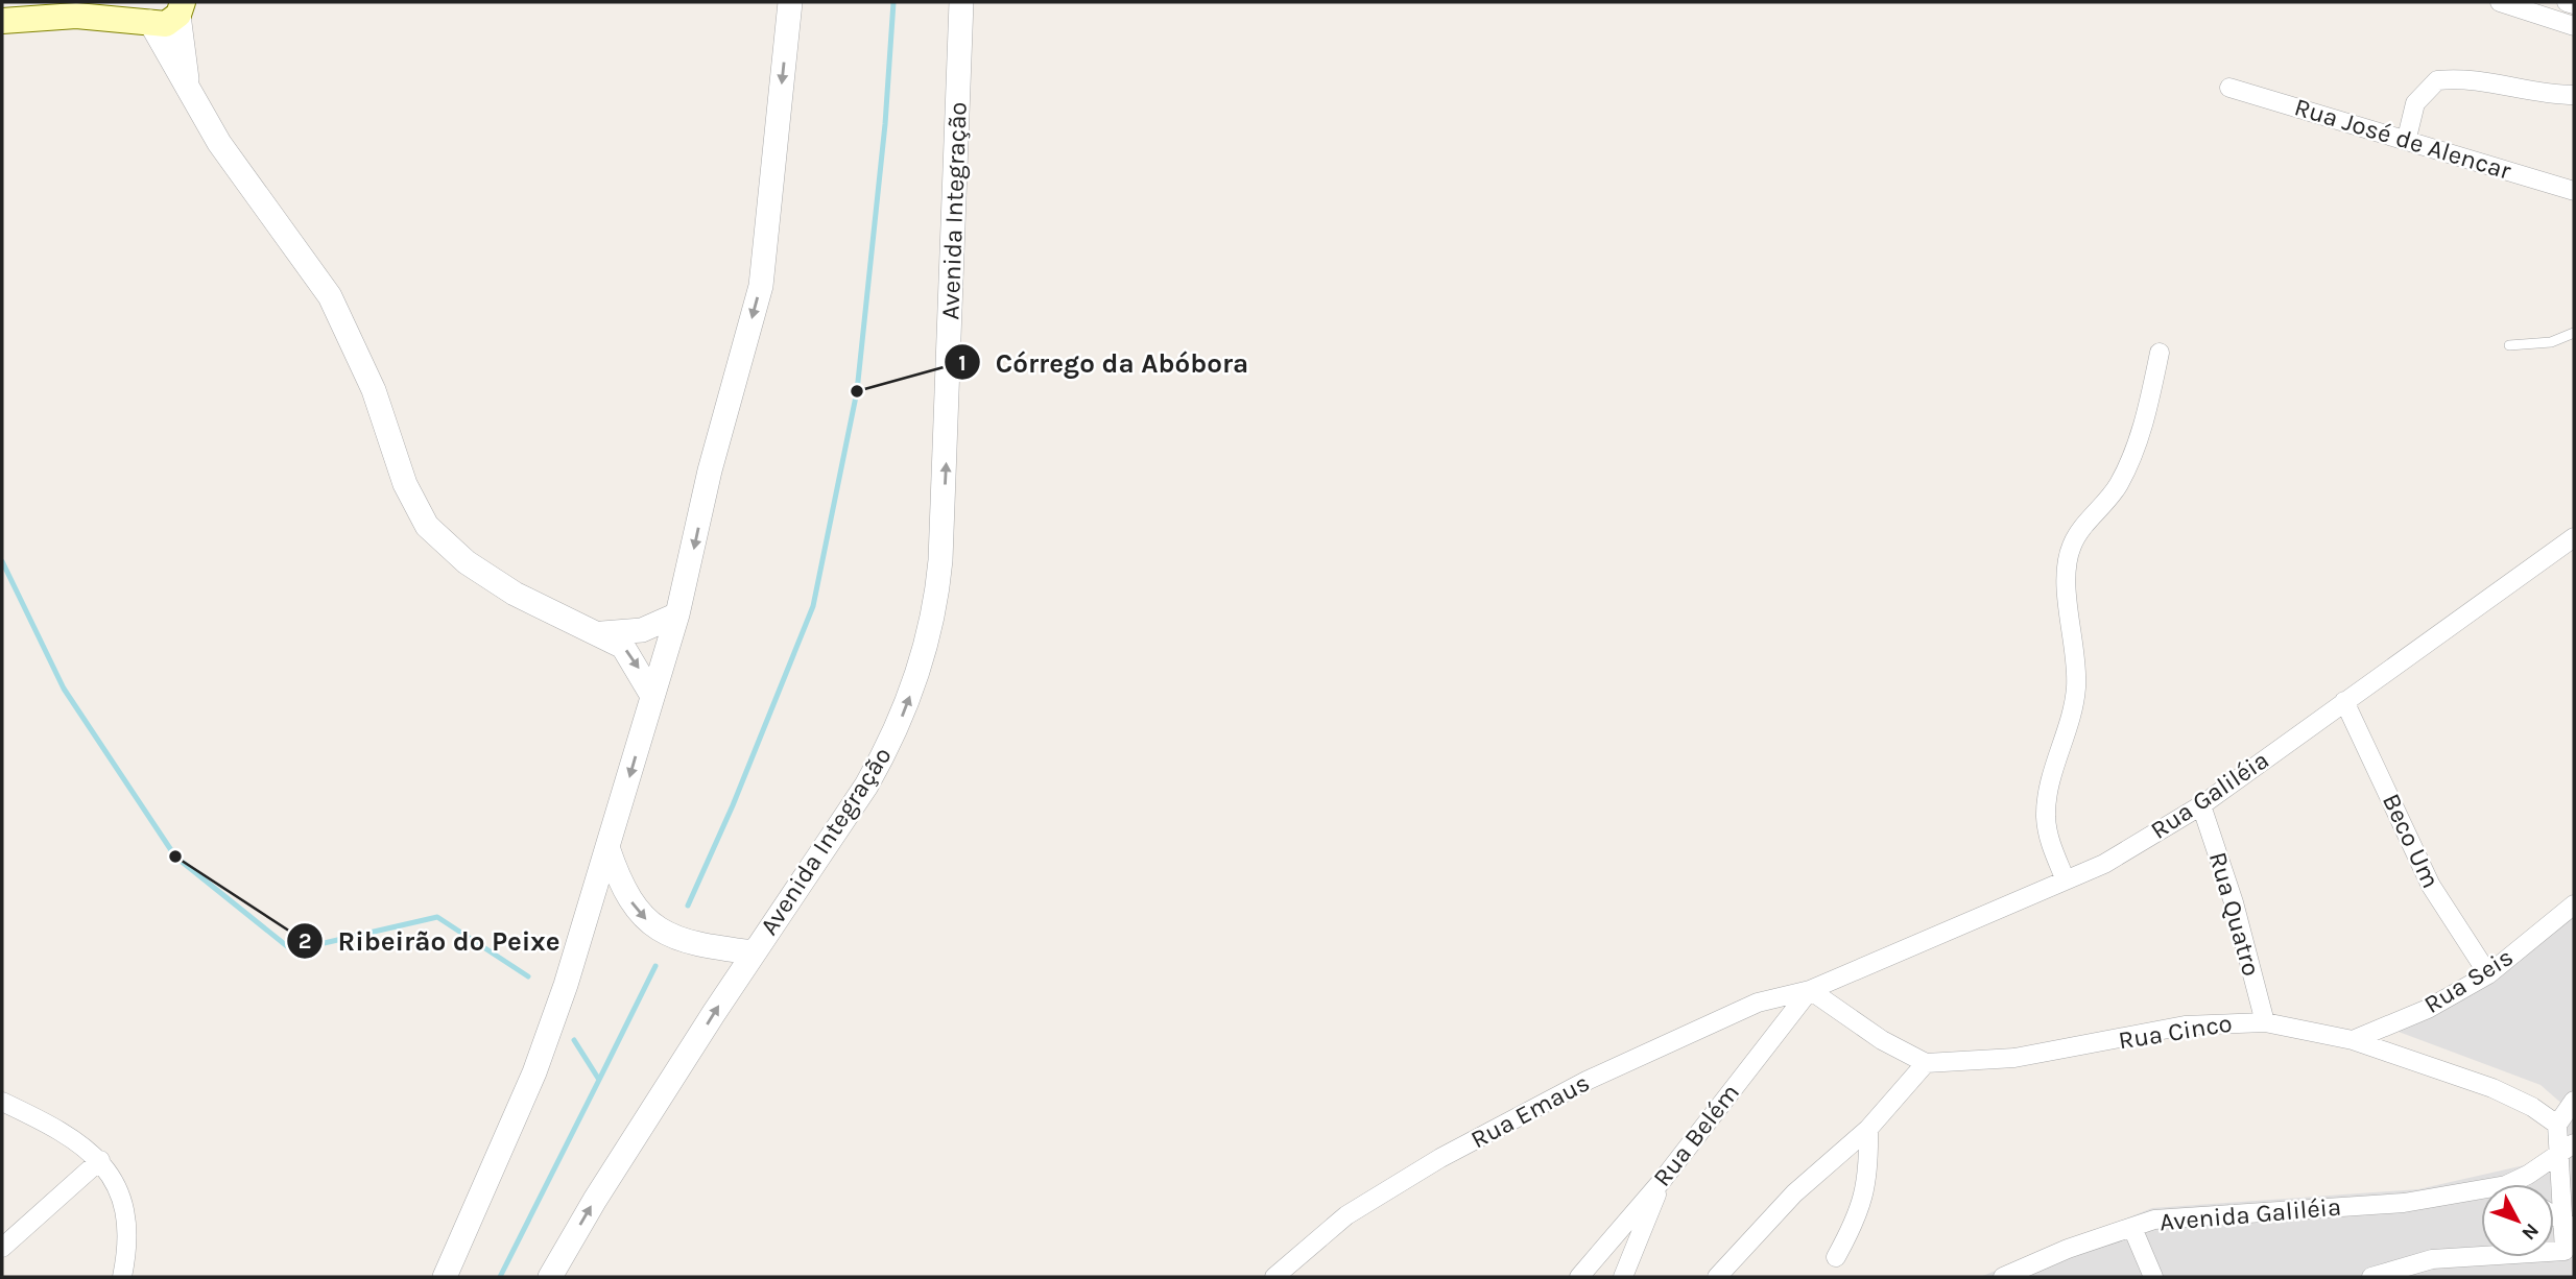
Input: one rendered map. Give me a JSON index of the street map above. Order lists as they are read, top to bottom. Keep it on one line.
{"streets":{"street":["Rua José de Alencar","Avenida Integração","Rua Galiléia","Beco Um","Rua Quatro","Rua Seis","Rua Cinco","Rua Emaus","Rua Belém","Avenida Galiléia"]},"crossings":[["Rua Galiléia","Beco Um"],["Rua Galiléia","Rua Quatro"],["Rua Galiléia","Rua Emaus"],["Rua Galiléia","Rua Belém"],["Beco Um","Rua Seis"],["Rua Quatro","Rua Cinco"],["Rua Seis","Rua Cinco"],["Rua Emaus","Rua Belém"]],"places":["Córrego da Abóbora","Ribeirão do Peixe"],"north":"bottom right"}
